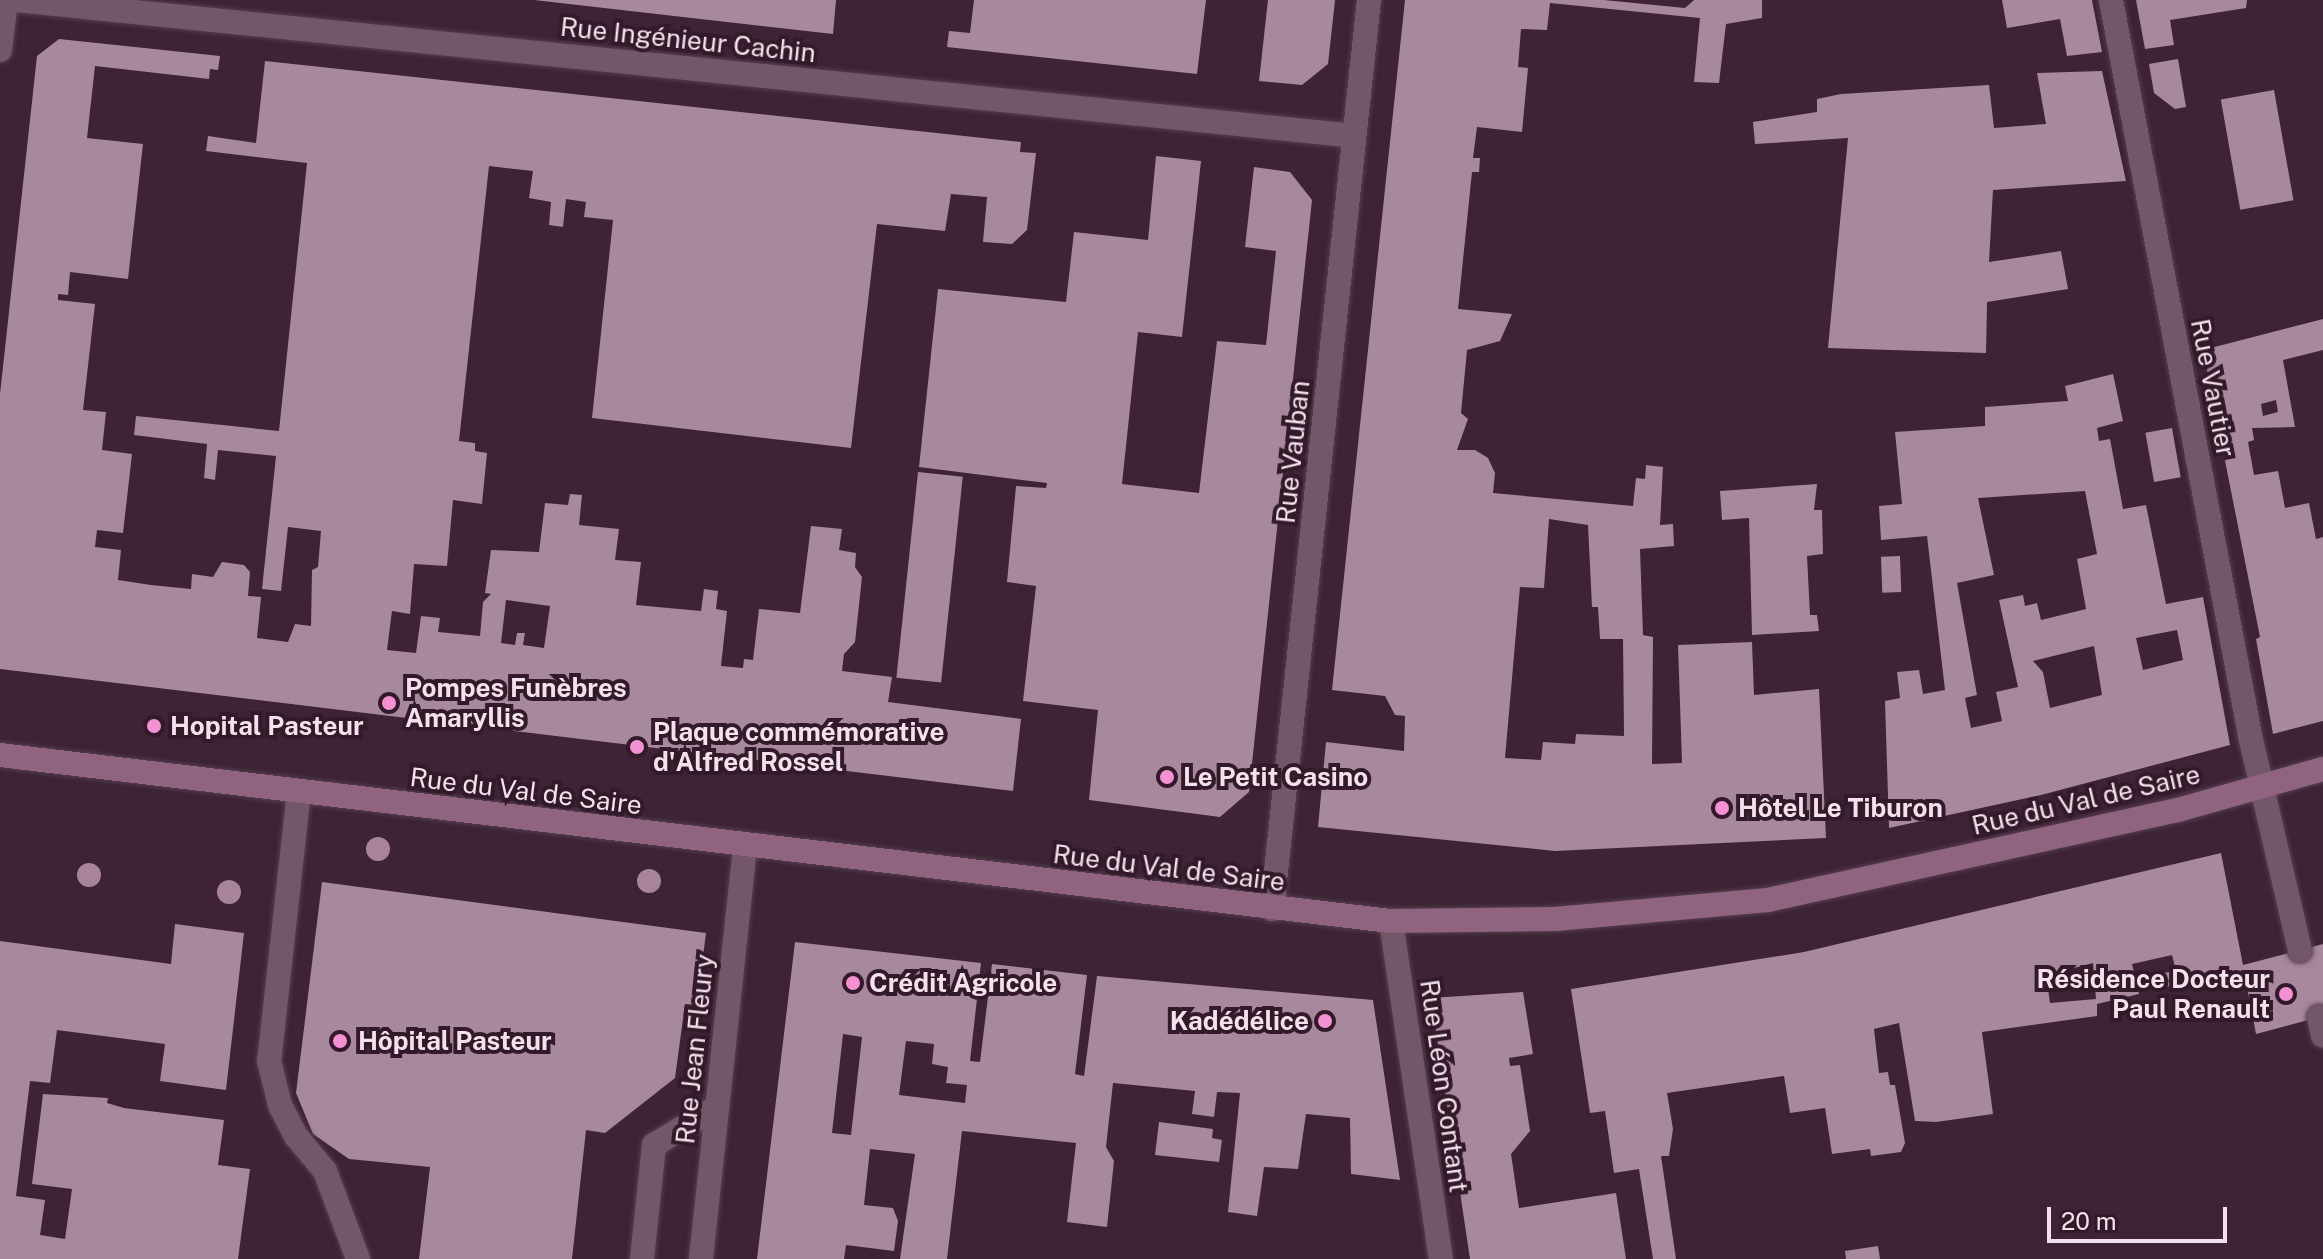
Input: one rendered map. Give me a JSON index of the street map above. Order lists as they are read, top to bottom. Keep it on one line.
{"streets":{"main road":["Rue du Val de Saire"],"street":["Rue Ingénieur Cachin","Rue Vautier","Rue Vauban","Rue Jean Fleury","Rue Léon Contant"]},"crossings":[["Rue Ingénieur Cachin","Rue Vauban"],["Rue Vautier","Rue du Val de Saire"],["Rue Vauban","Rue du Val de Saire"],["Rue du Val de Saire","Rue Jean Fleury"],["Rue du Val de Saire","Rue Léon Contant"]],"places":["Pompes Funèbres Amaryllis","Hopital Pasteur","Plaque commémorative d'Alfred Rossel","Le Petit Casino","Hôtel Le Tiburon","Crédit Agricole","Résidence Docteur Paul Renault","Kadédélice","Hôpital Pasteur"],"scale_bar":"20 m"}
